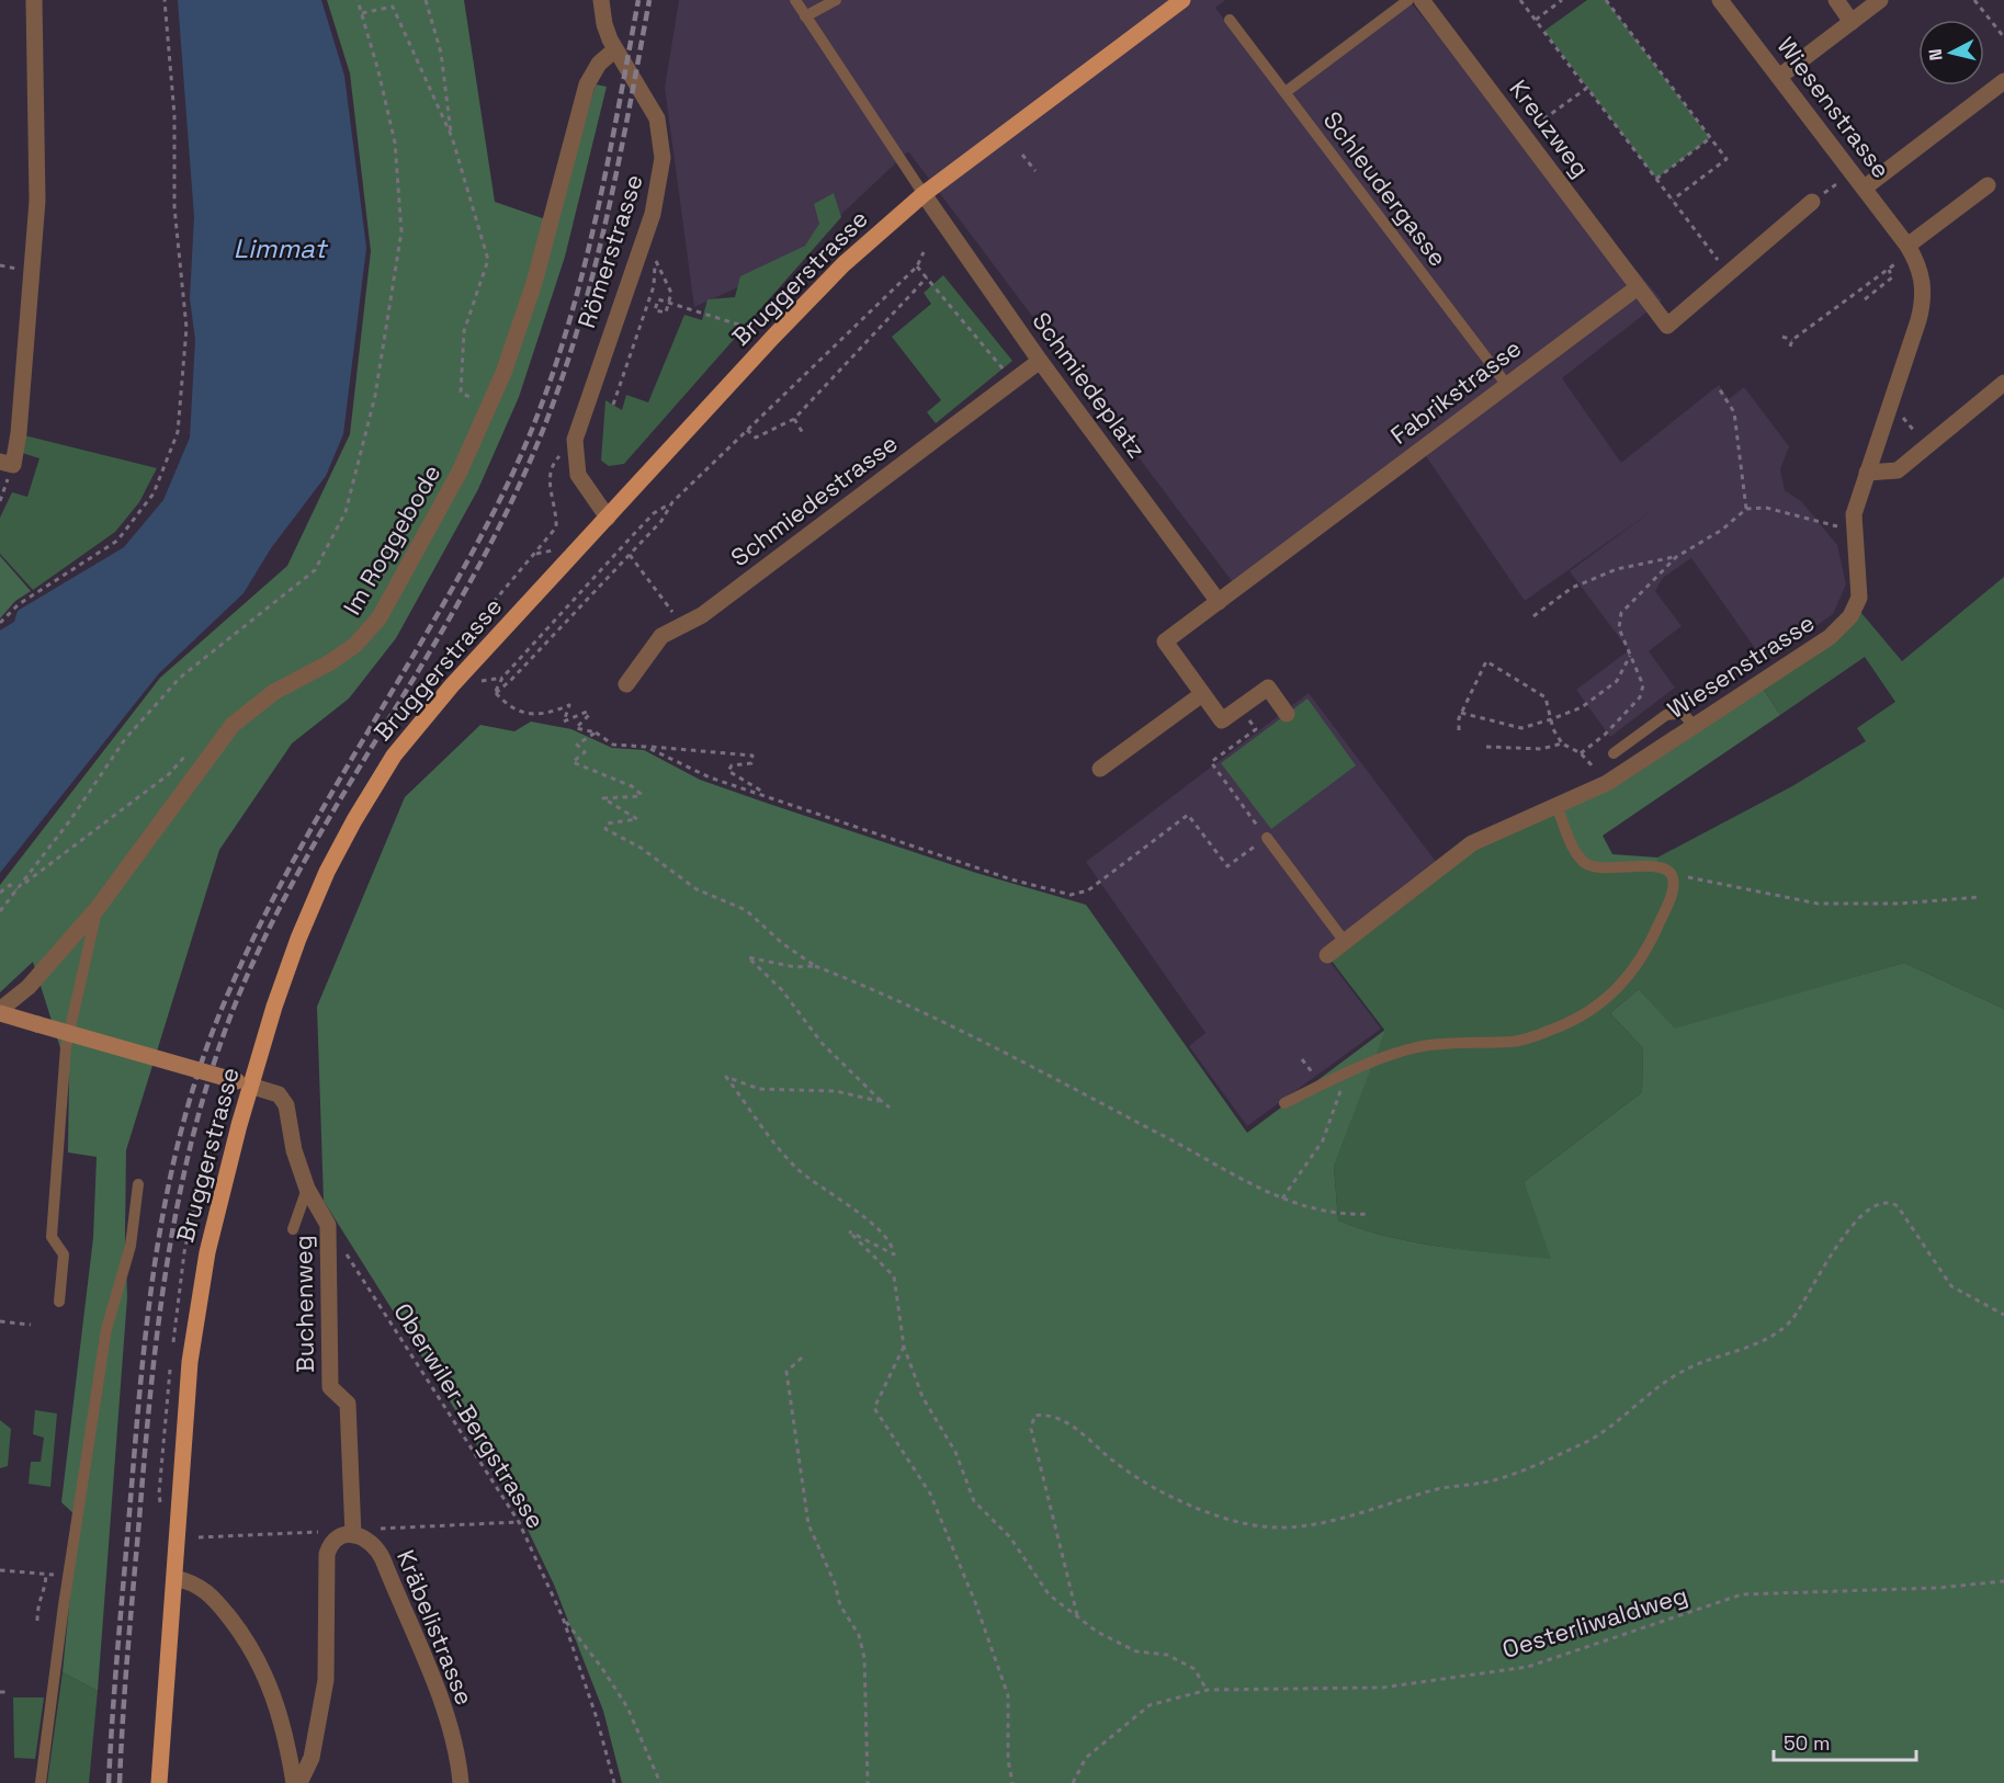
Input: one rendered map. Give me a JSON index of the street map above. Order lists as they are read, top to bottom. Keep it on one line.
{"streets":{"main road":["Bruggerstrasse"],"street":["Wiesenstrasse","Kreuzweg","Römerstrasse","Schmiedeplatz","Fabrikstrasse","Schmiedestrasse","Im Roggebode","Buchenweg","Kräbelistrasse"],"lane":["Schleudergasse"],"path":["Oberwiler-Bergstrasse","Oesterliwaldweg"]},"crossings":[["Kreuzweg","Fabrikstrasse"],["Schleudergasse","Fabrikstrasse"],["Römerstrasse","Bruggerstrasse"],["Römerstrasse","Im Roggebode"],["Bruggerstrasse","Schmiedeplatz"],["Bruggerstrasse","Buchenweg"],["Schmiedeplatz","Fabrikstrasse"],["Schmiedeplatz","Schmiedestrasse"],["Buchenweg","Oberwiler-Bergstrasse"],["Buchenweg","Kräbelistrasse"]],"water":["Limmat"],"scale_bar":"50 m","north":"left"}
